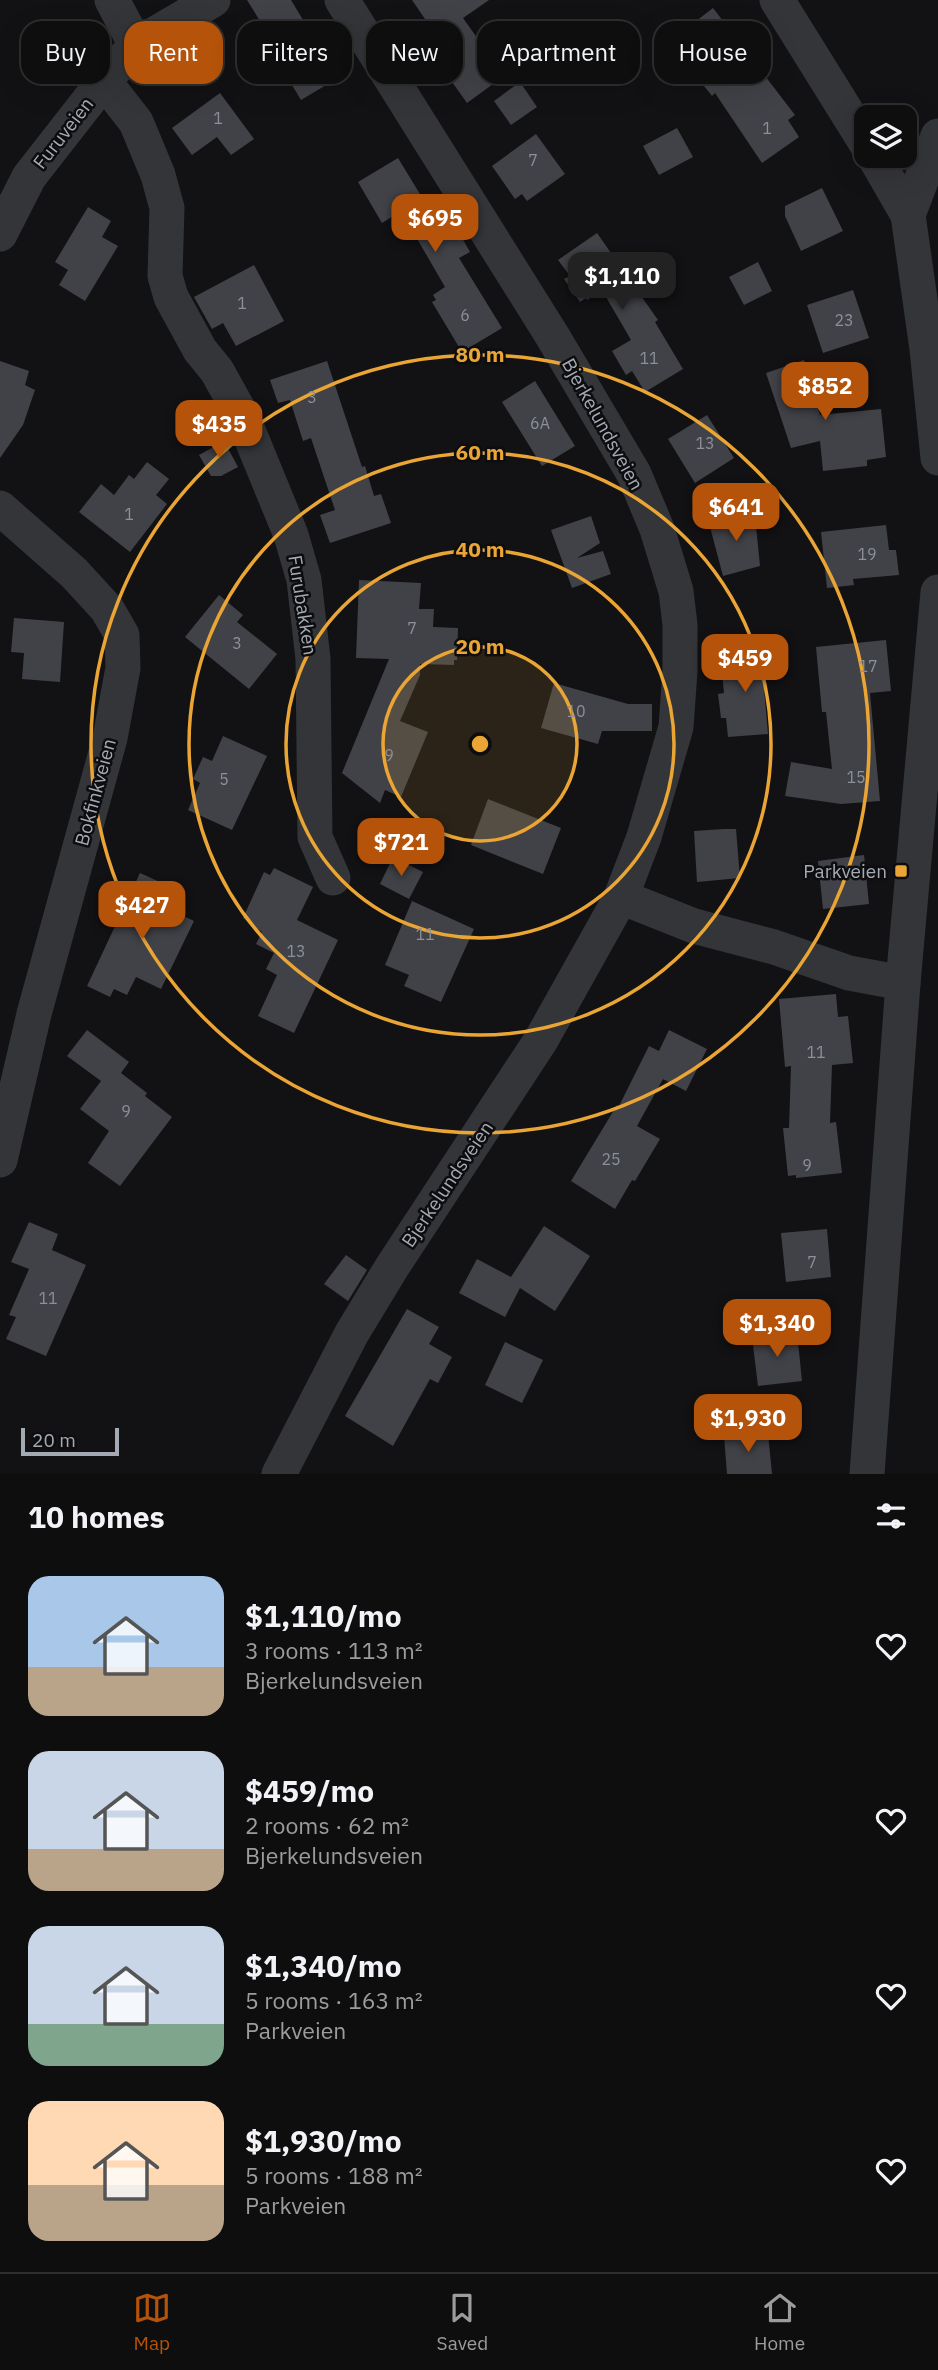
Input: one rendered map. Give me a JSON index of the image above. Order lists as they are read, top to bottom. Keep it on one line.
{"streets":{"street":["Furuveien","Bjerkelundsveien","Furubakken","Bokfinkveien"]},"places":{"transit":["Parkveien"]},"house_numbers":["1","1","7","1","6","23","11","3","6A","13","1","19","7","3","17","10","9","15","5","11","13","11","9","25","9","7","11"],"scale_bar":"20 m","page":{"chip":["Buy","Rent","Filters","New","Apartment","House"],"price":["$695","$1,110","$852","$435","$641","$459","$721","$427","$1,340","$1,930"],"scale":"20 m","heading":"10 homes","list":[{"name":"$1,110/mo","note":"3 rooms · 113 m² · Bjerkelundsveien"},{"name":"$459/mo","note":"2 rooms · 62 m² · Bjerkelundsveien"},{"name":"$1,340/mo","note":"5 rooms · 163 m² · Parkveien"},{"name":"$1,930/mo","note":"5 rooms · 188 m² · Parkveien"}],"tabs":["Map","Saved","Home"]},"rings":["80 m","60 m","40 m","20 m"]}
